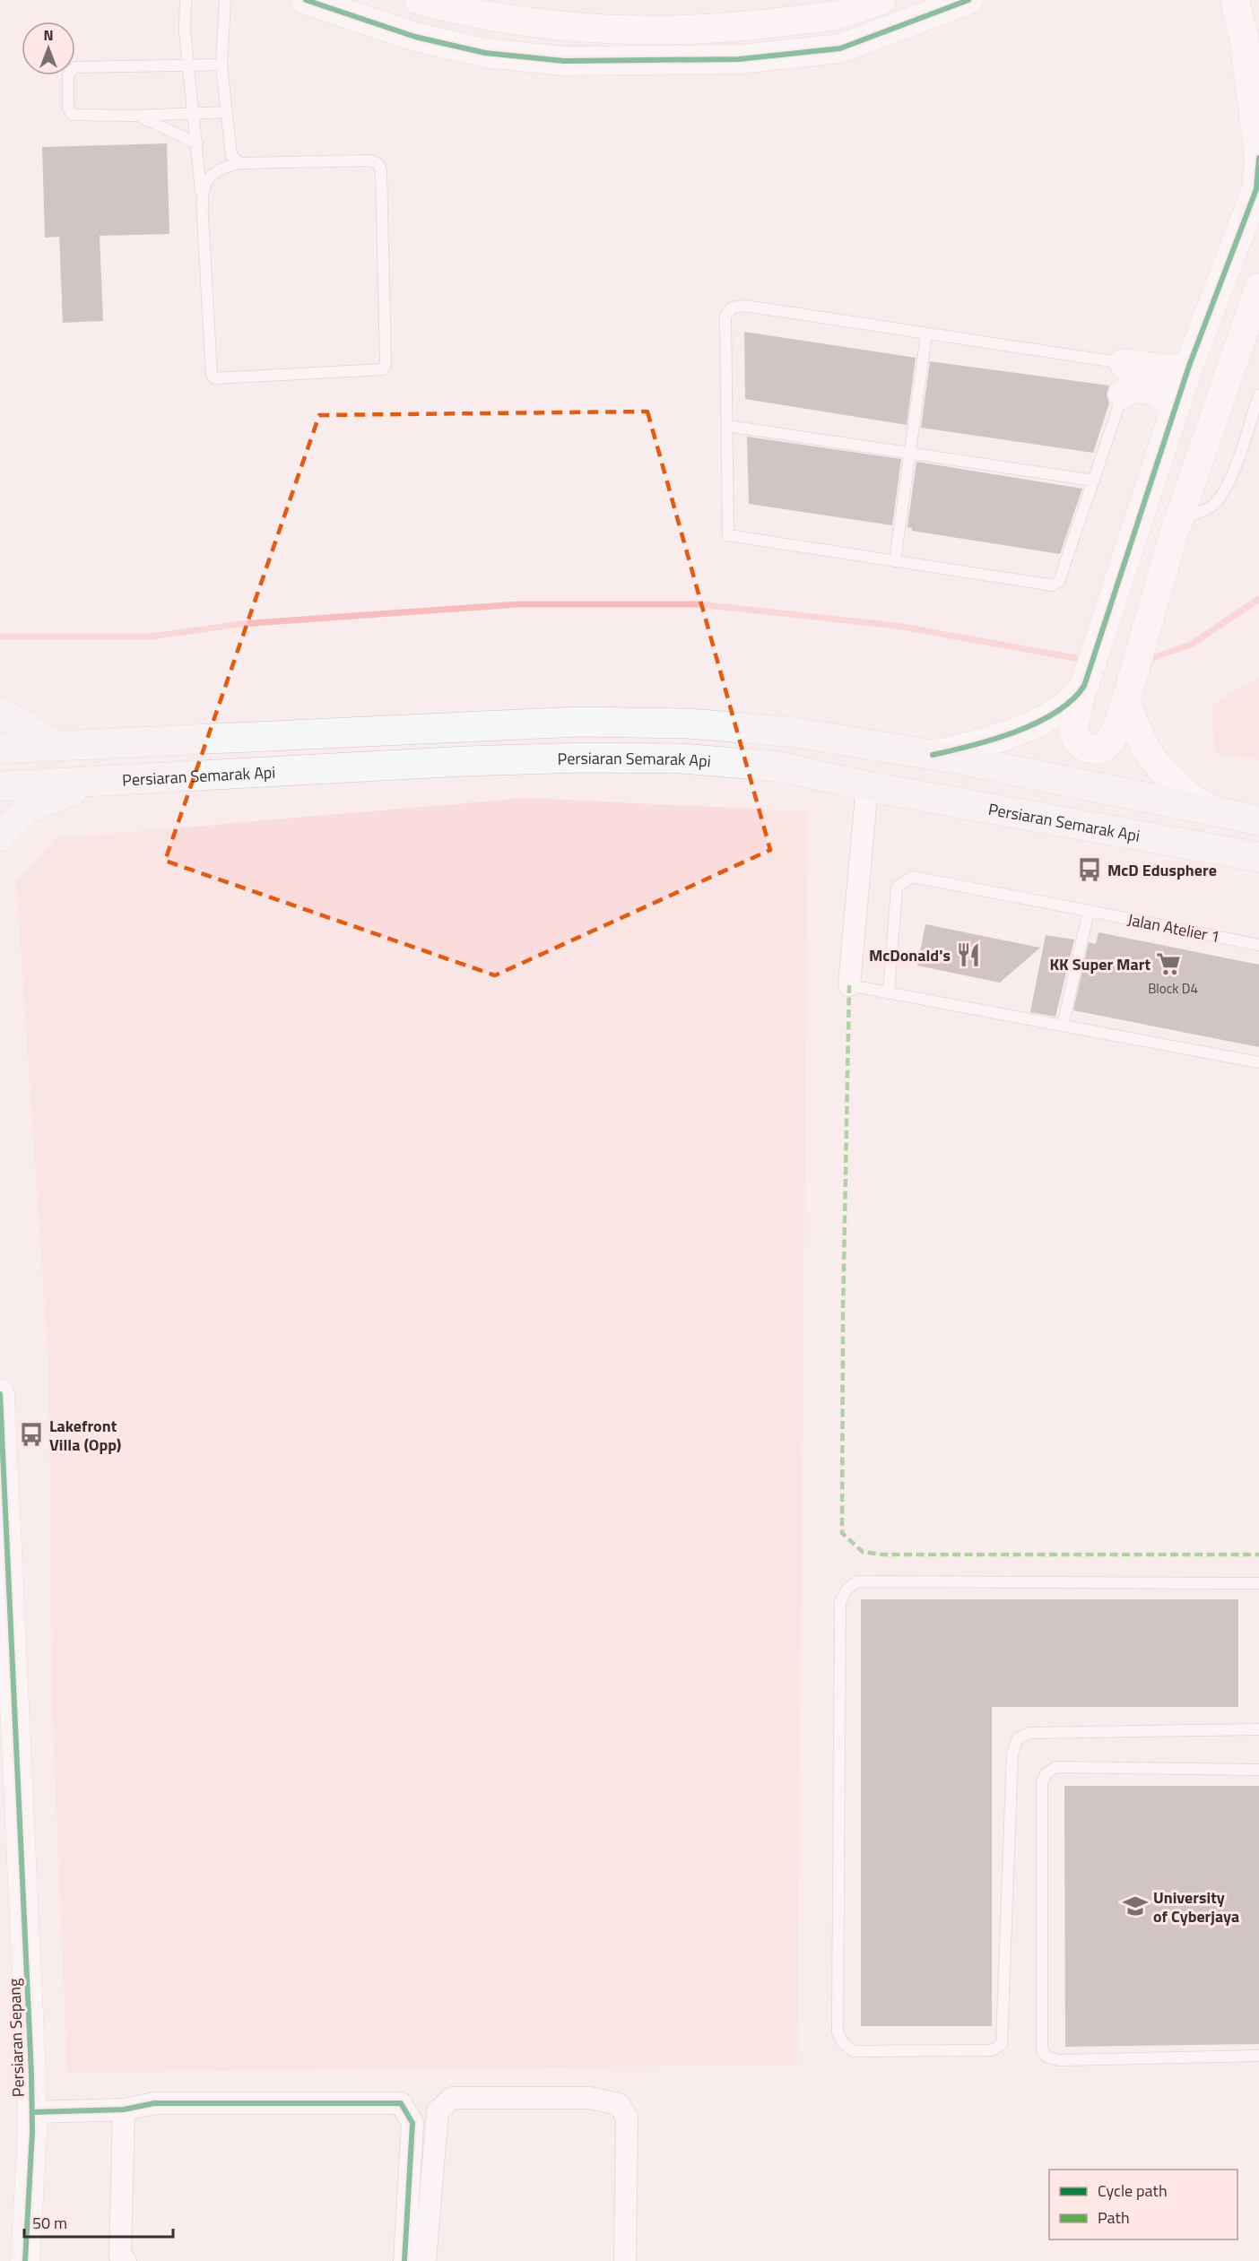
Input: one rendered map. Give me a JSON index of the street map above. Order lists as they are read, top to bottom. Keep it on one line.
{"streets":{"main road":["Persiaran Semarak Api"],"street":["Persiaran Sepang"],"lane":["Jalan Atelier 1"]},"places":{"bus stop":["McD Edusphere","Lakefront Villa (Opp)"],"restaurant":["McDonald's"],"supermarket":["KK Super Mart"],"school or university":["University of Cyberjaya"]},"house_numbers":["Block D4"],"legend":["Cycle path","Path"],"scale_bar":"50 m","north":"top"}
